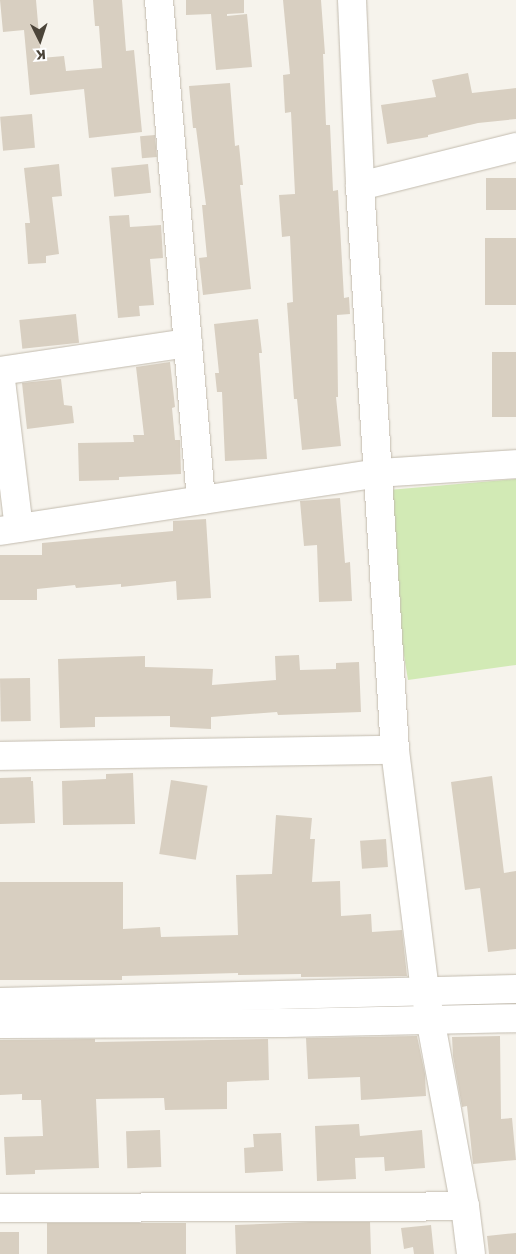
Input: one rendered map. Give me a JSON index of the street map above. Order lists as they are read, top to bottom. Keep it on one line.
{"north":"bottom"}
